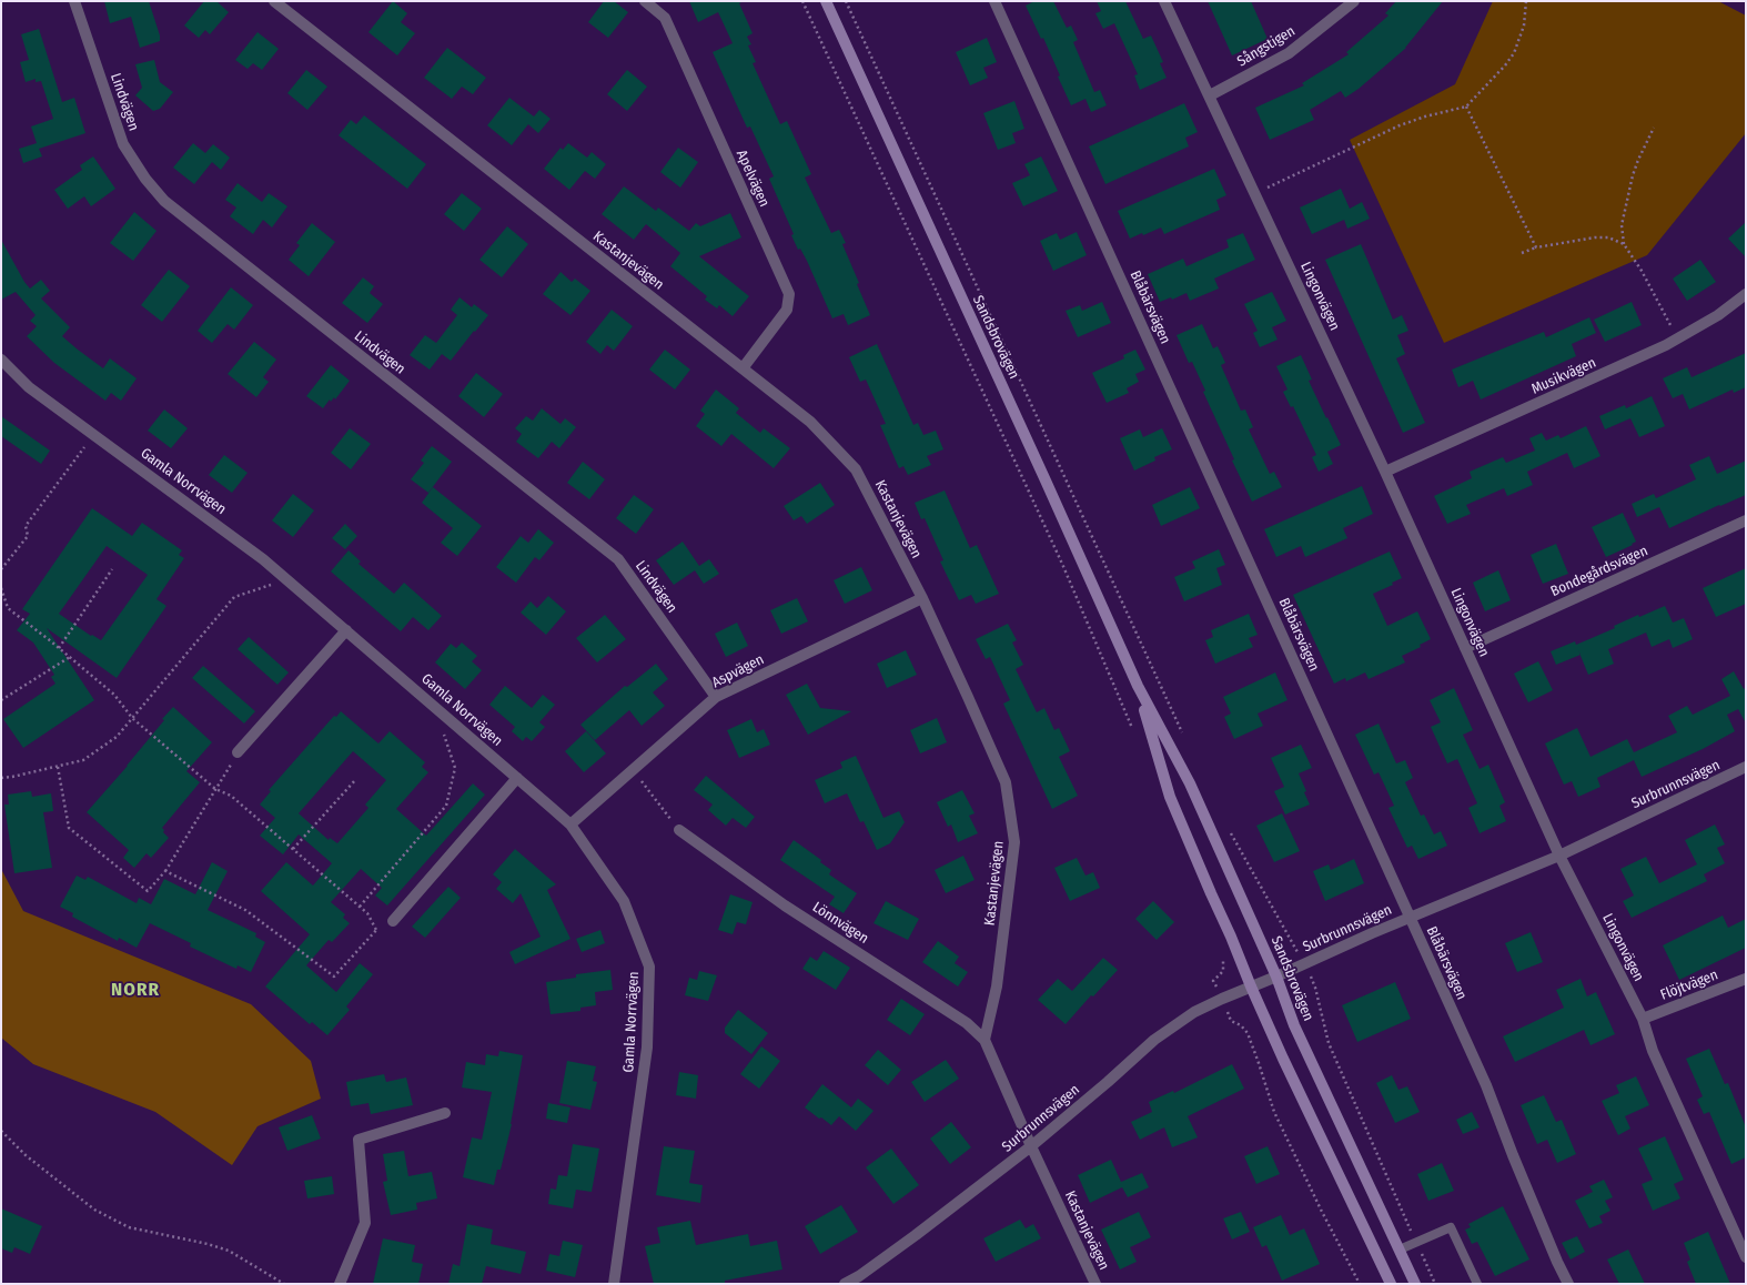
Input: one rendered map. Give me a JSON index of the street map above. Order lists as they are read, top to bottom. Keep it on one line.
{"streets":{"main road":["Sandsbrovägen"],"street":["Sångstigen","Lindvägen","Apelvägen","Kastanjevägen","Lingonvägen","Blåbärsvägen","Musikvägen","Gamla Norrvägen","Bondegårdsvägen","Aspvägen","Surbrunnsvägen","Lönnvägen","Flöjtvägen"]},"crossings":[["Sångstigen","Lingonvägen"],["Lindvägen","Aspvägen"],["Apelvägen","Kastanjevägen"],["Kastanjevägen","Aspvägen"],["Kastanjevägen","Surbrunnsvägen"],["Kastanjevägen","Lönnvägen"],["Lingonvägen","Musikvägen"],["Lingonvägen","Bondegårdsvägen"],["Lingonvägen","Surbrunnsvägen"],["Lingonvägen","Flöjtvägen"],["Blåbärsvägen","Surbrunnsvägen"],["Sandsbrovägen","Surbrunnsvägen"],["Gamla Norrvägen","Aspvägen"]],"districts":["NORR"]}
